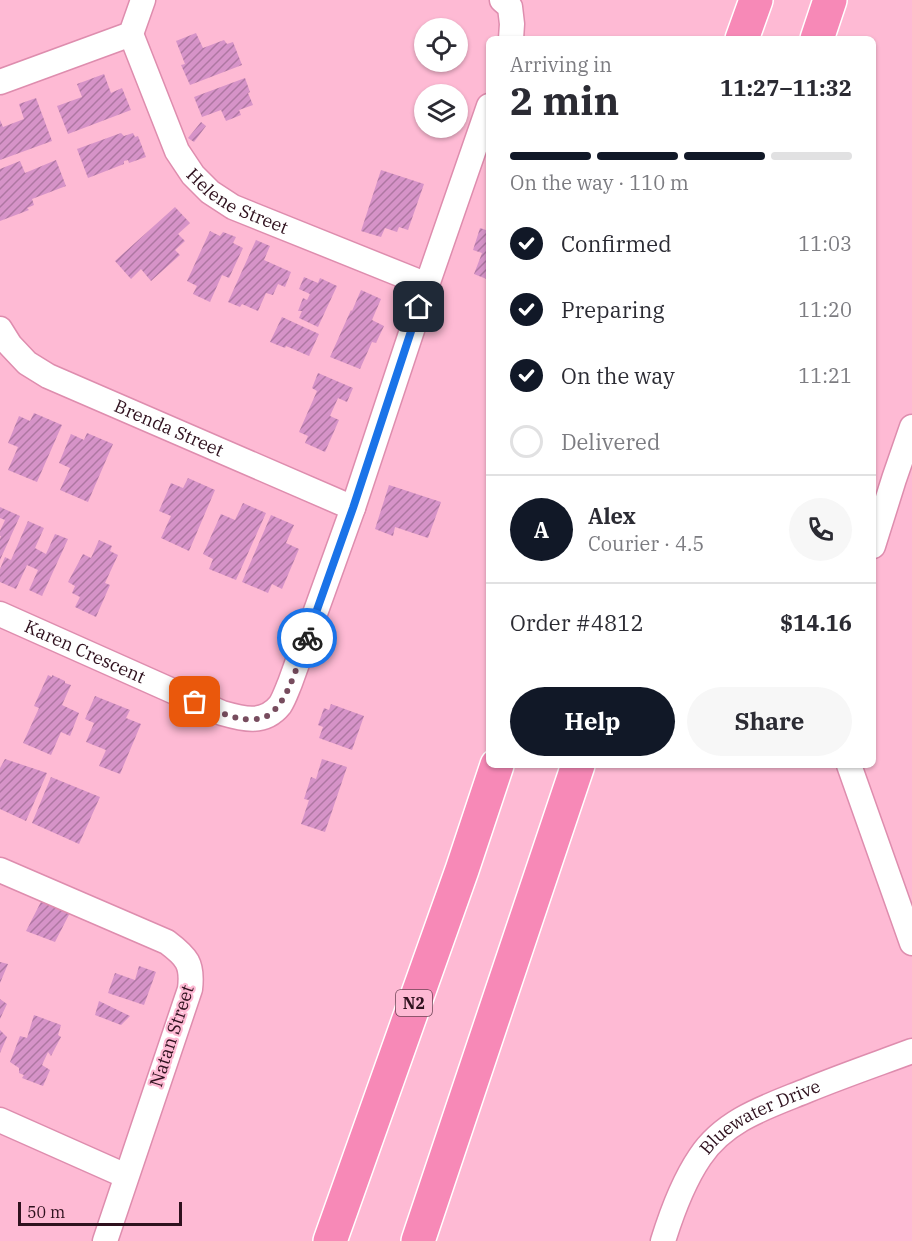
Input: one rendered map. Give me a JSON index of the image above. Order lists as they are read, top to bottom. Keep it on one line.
{"streets":{"highway":["N2"],"street":["Helene Street","Brenda Street","Karen Crescent","Natan Street","Bluewater Drive"]},"crossings":[["Helene Street","Karen Crescent"],["Brenda Street","Karen Crescent"]],"scale_bar":"50 m","page":{"heading":["2 min","Arriving in","11:27–11:32"],"panel":["Alex","Courier · 4.5","Order #4812","$14.16"],"bar":"On the way · 110 m","list":[["Confirmed","11:03"],["Preparing","11:20"],["On the way","11:21"],"Delivered"],"round":"A","buttons":["Help","Share"],"scale":"50 m"}}
